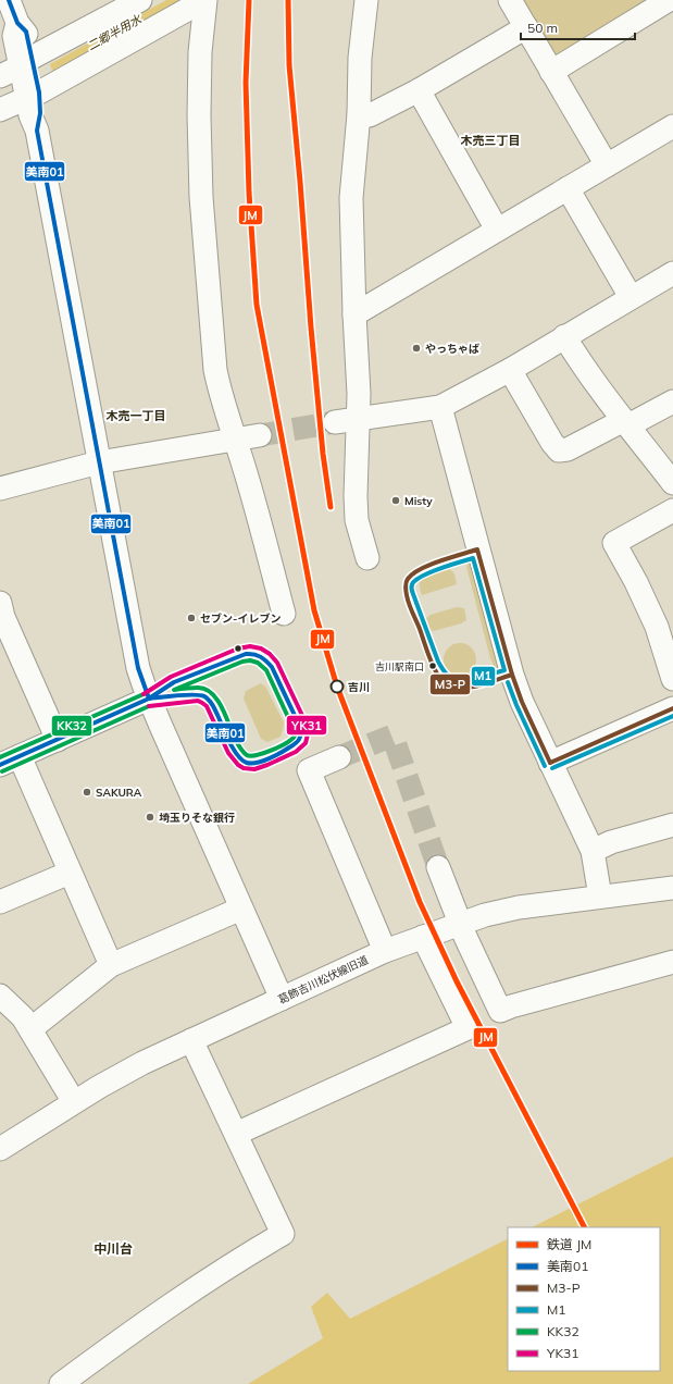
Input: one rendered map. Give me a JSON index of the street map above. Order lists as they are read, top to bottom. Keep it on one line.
{"streets":{"street":["葛飾吉川松伏線旧道"]},"districts":["木売三丁目","木売一丁目","中川台"],"water":["二郷半用水"],"places":["やっちゃば","Misty","セブン-イレブン","吉川駅南口","吉川","SAKURA","埼玉りそな銀行"],"lines":["rail line JM","transit line 美南01","transit line M3-P","transit line M1","transit line YK31","transit line KK32"],"legend":["鉄道 JM","美南01","M3-P","M1","KK32","YK31"],"scale_bar":"50 m"}
